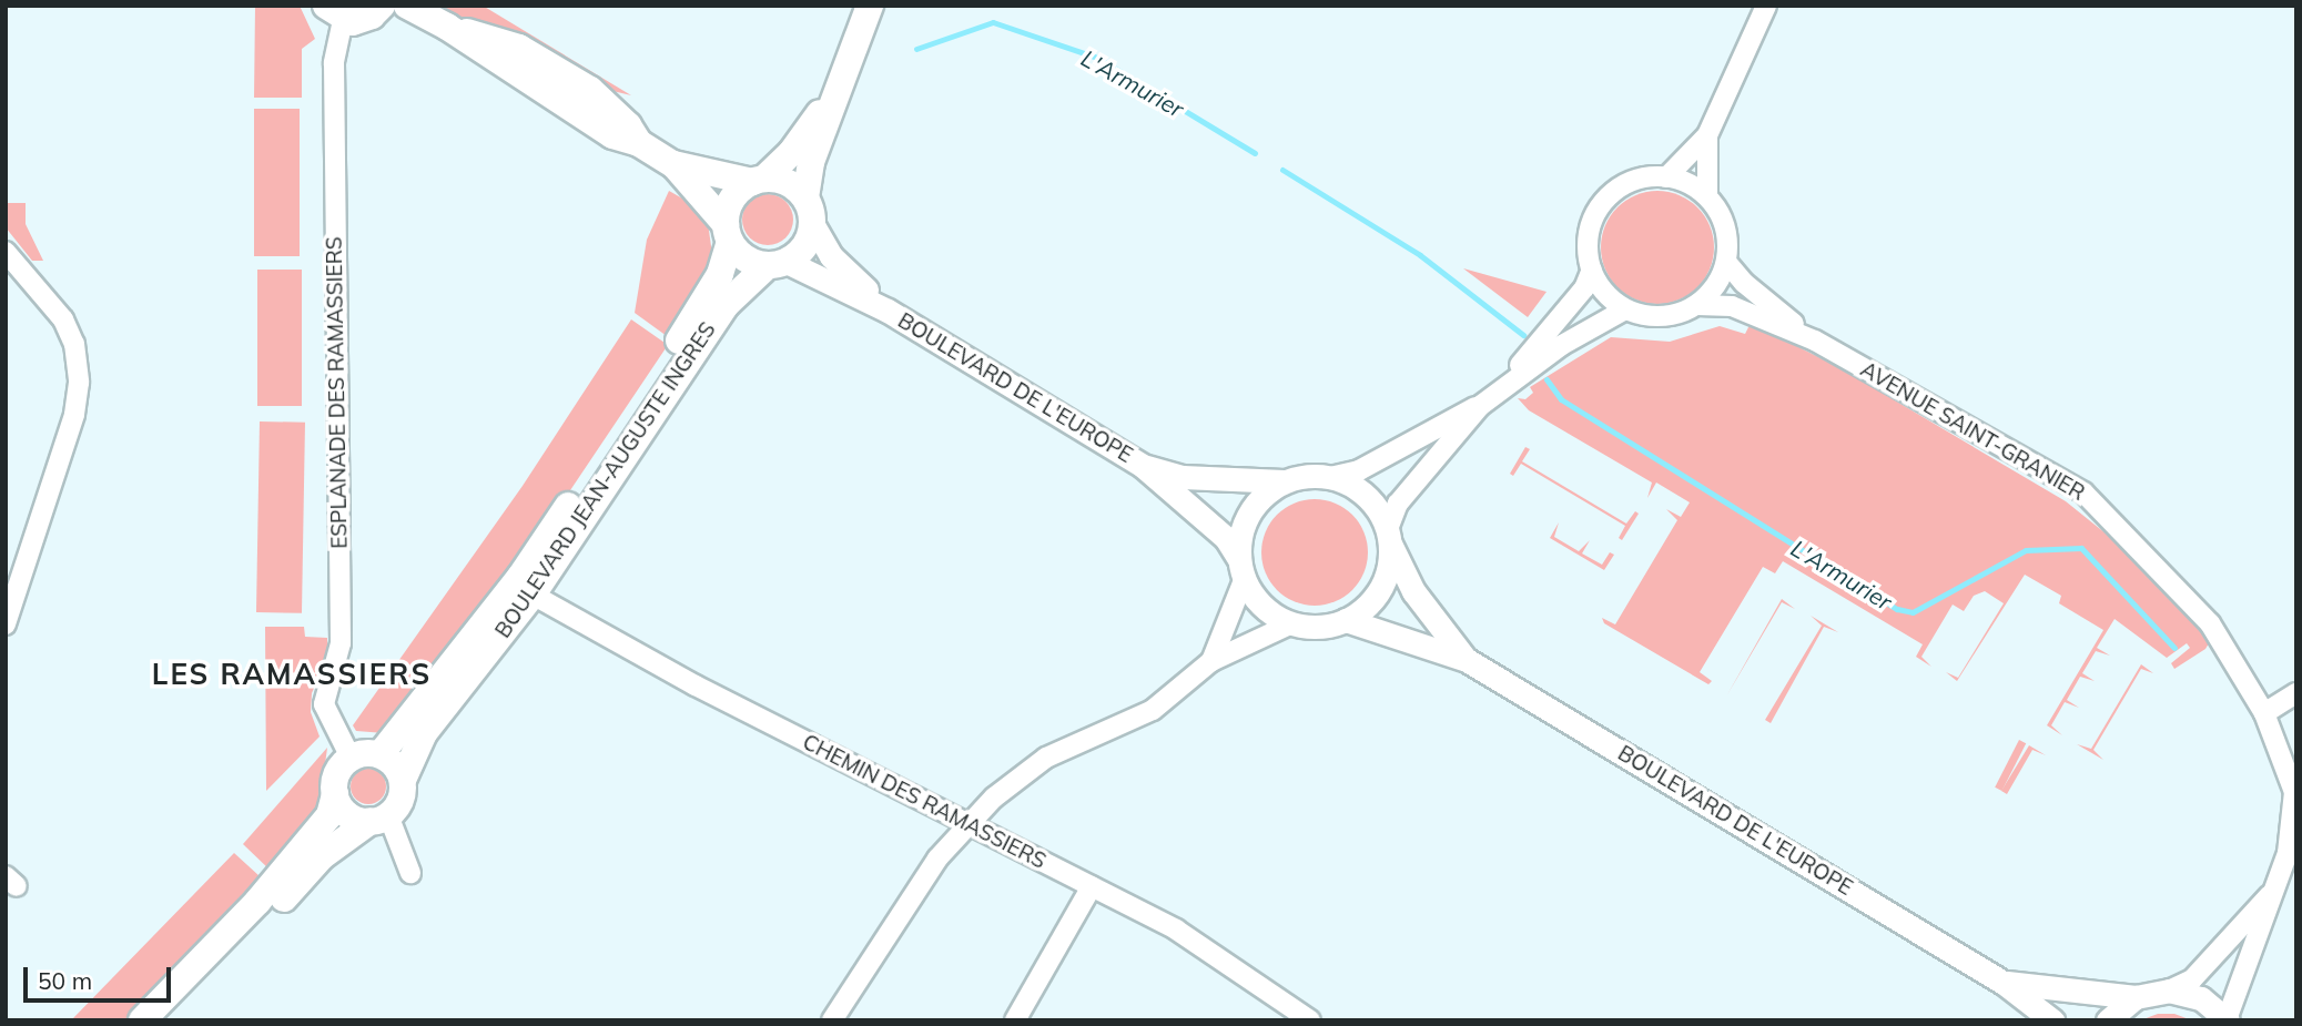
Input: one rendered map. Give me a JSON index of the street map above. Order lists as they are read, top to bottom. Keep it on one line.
{"streets":{"main road":["BOULEVARD JEAN-AUGUSTE INGRES"],"street":["BOULEVARD DE L'EUROPE","ESPLANADE DES RAMASSIERS","AVENUE SAINT-GRANIER","CHEMIN DES RAMASSIERS"]},"crossings":[["BOULEVARD DE L'EUROPE","BOULEVARD JEAN-AUGUSTE INGRES"],["ESPLANADE DES RAMASSIERS","BOULEVARD JEAN-AUGUSTE INGRES"],["BOULEVARD JEAN-AUGUSTE INGRES","CHEMIN DES RAMASSIERS"]],"districts":["LES RAMASSIERS"],"water":["L'Armurier"],"scale_bar":"50 m"}
